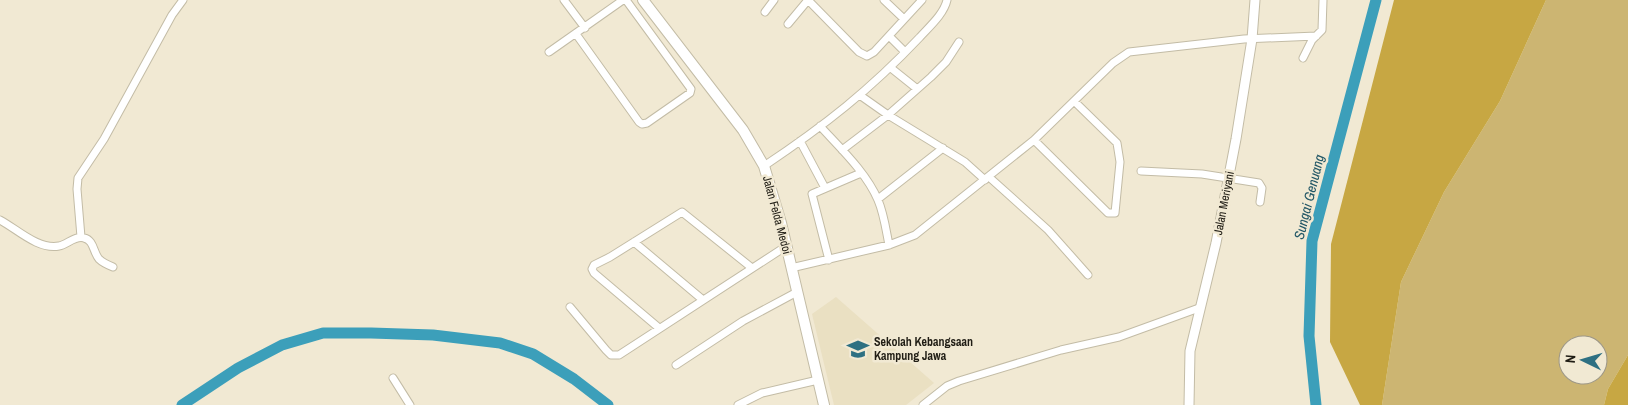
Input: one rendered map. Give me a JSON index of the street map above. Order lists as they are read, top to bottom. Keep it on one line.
{"streets":{"main road":["Jalan Felda Medoi"],"street":["Jalan Meriyani"]},"water":["Sungai Genuang"],"places":{"school or university":["Sekolah Kebangsaan Kampung Jawa"]},"north":"left"}
